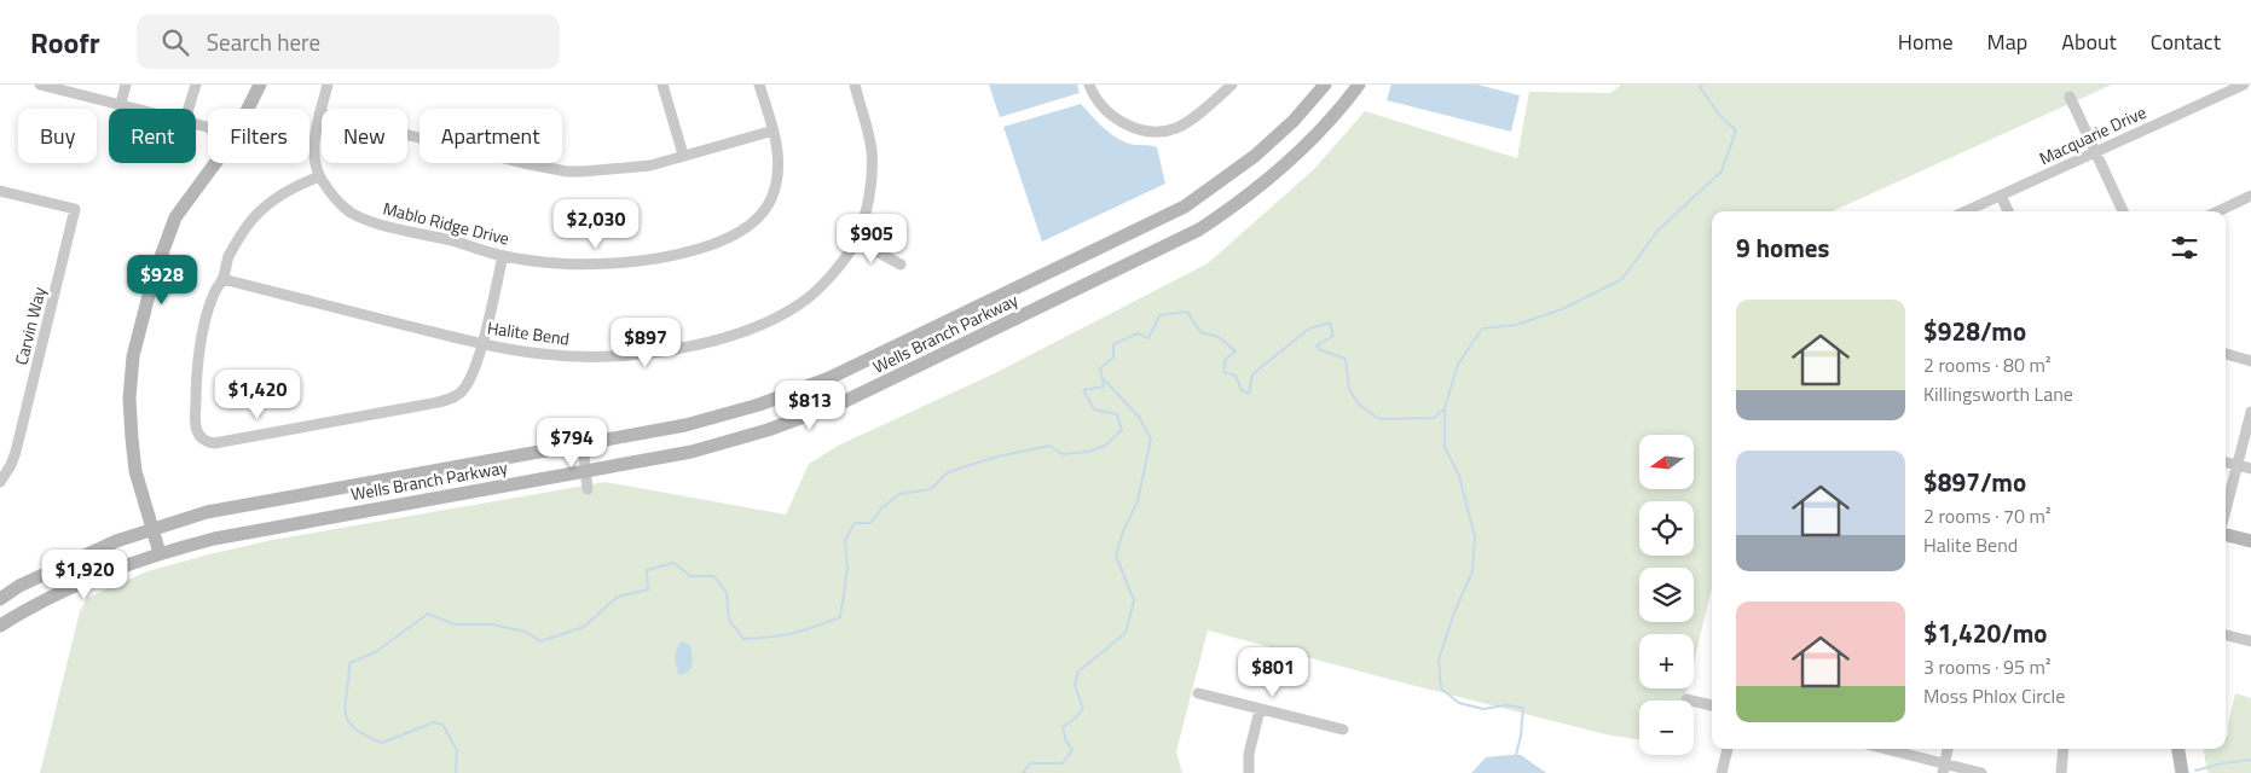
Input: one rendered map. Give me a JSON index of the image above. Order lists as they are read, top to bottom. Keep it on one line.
{"streets":{"street":["Macquarie Drive","Mablo Ridge Drive","Carvin Way","Halite Bend","Wells Branch Parkway"]},"north":"left","page":{"header":"Roofr","search":"Search here","nav":["Home","Map","About","Contact"],"chip":["Buy","Rent","Filters","New","Apartment"],"price":["$2,030","$905","$928","$897","$1,420","$813","$794","$1,920","$801"],"heading":"9 homes","list":[{"name":"$928/mo","note":"2 rooms · 80 m² · Killingsworth Lane"},{"name":"$897/mo","note":"2 rooms · 70 m² · Halite Bend"},{"name":"$1,420/mo","note":"3 rooms · 95 m² · Moss Phlox Circle"}],"map_buttons":["+","−"]}}
